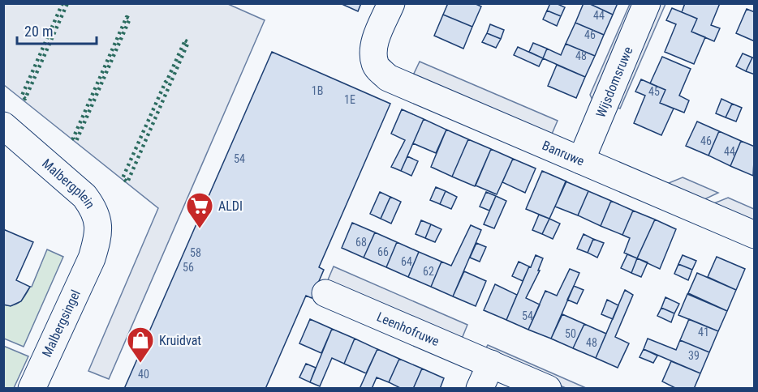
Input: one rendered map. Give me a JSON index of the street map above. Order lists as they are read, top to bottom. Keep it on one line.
{"streets":{"street":["Wijsdomsruwe","Banruwe","Malbergplein","Malbergsingel","Leenhofruwe"]},"crossings":[["Wijsdomsruwe","Banruwe"],["Malbergplein","Malbergsingel"]],"places":{"supermarket":["ALDI"],"shop":["Kruidvat"]},"house_numbers":["44","46","48","1B","45","1E","46","44","54","68","66","58","64","56","62","54","41","50","48","39","40"],"scale_bar":"20 m"}
